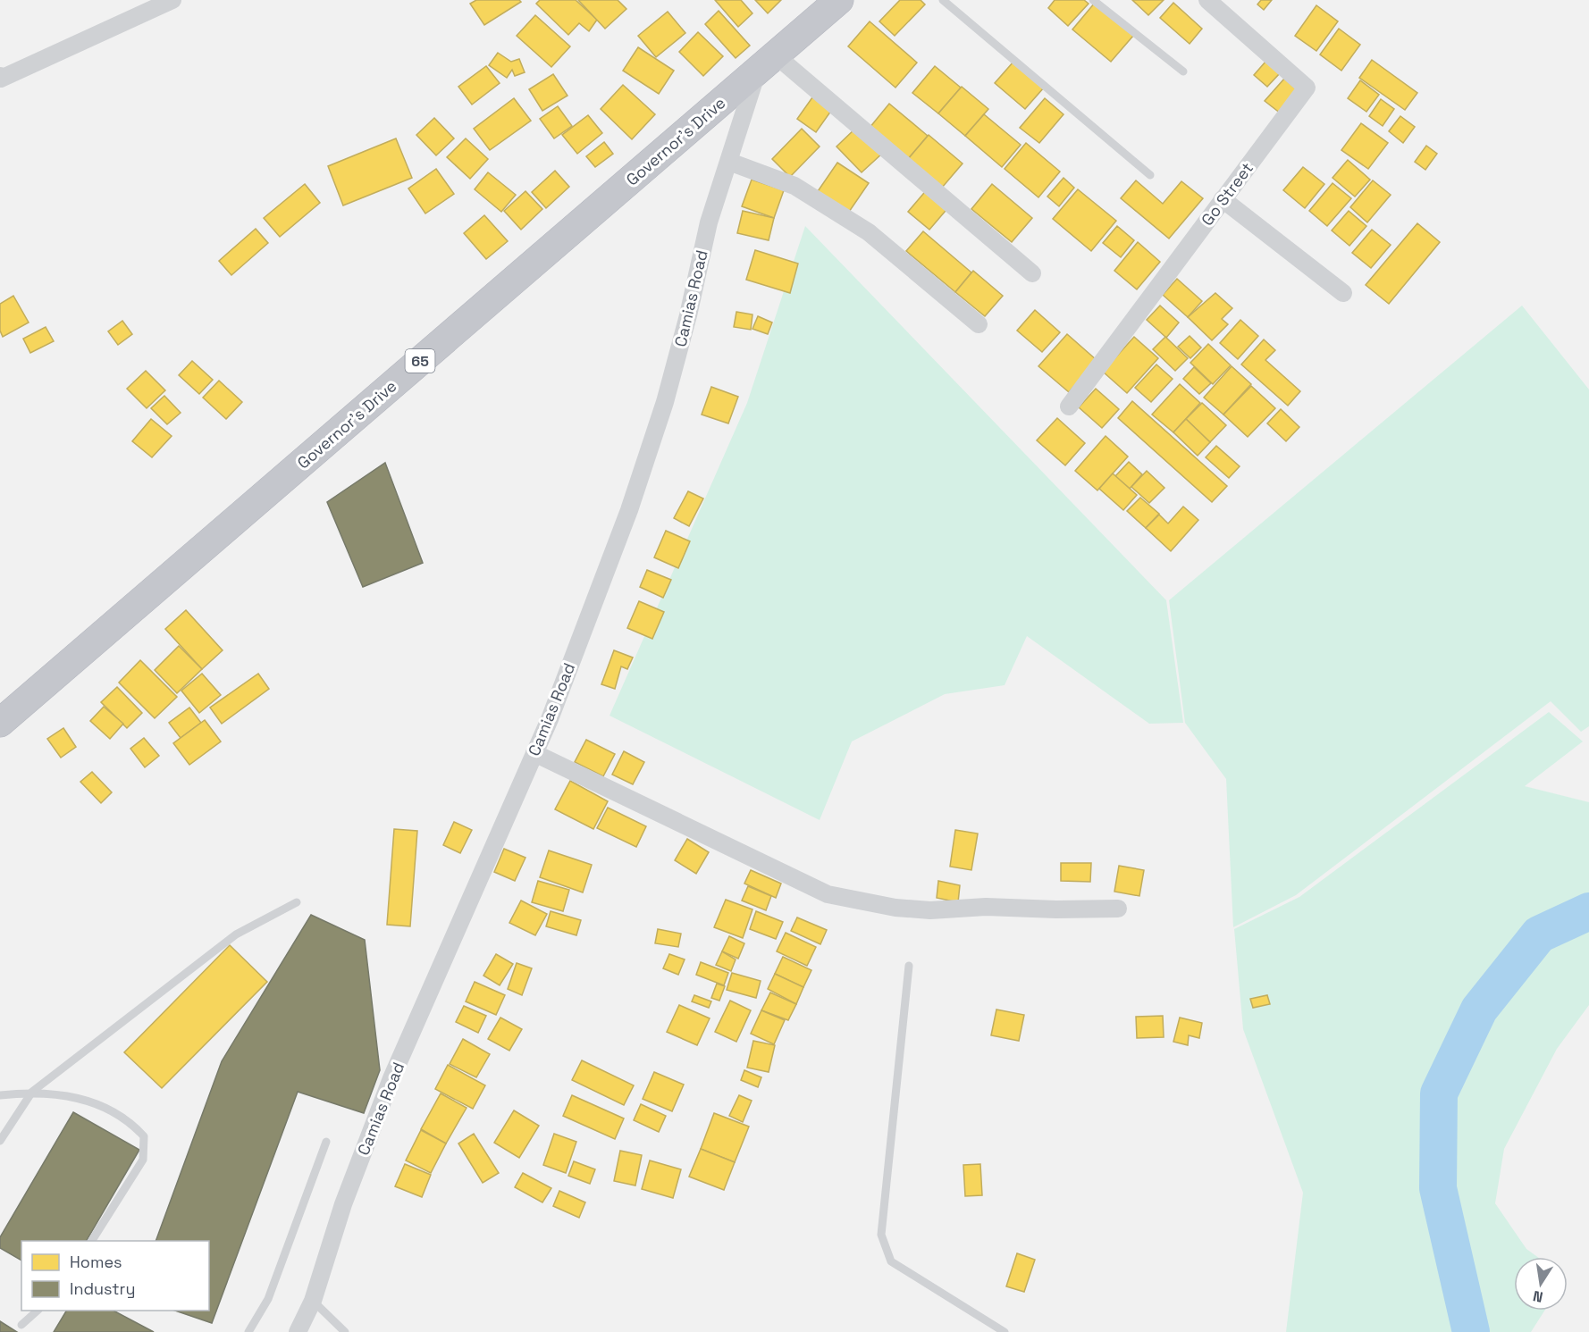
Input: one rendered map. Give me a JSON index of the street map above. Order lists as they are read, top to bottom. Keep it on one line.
{"streets":{"highway":["Governor's Drive","65"],"street":["Go Street","Camias Road"]},"crossings":[["Governor's Drive","Camias Road"]],"legend":["Homes","Industry"],"north":"bottom"}
